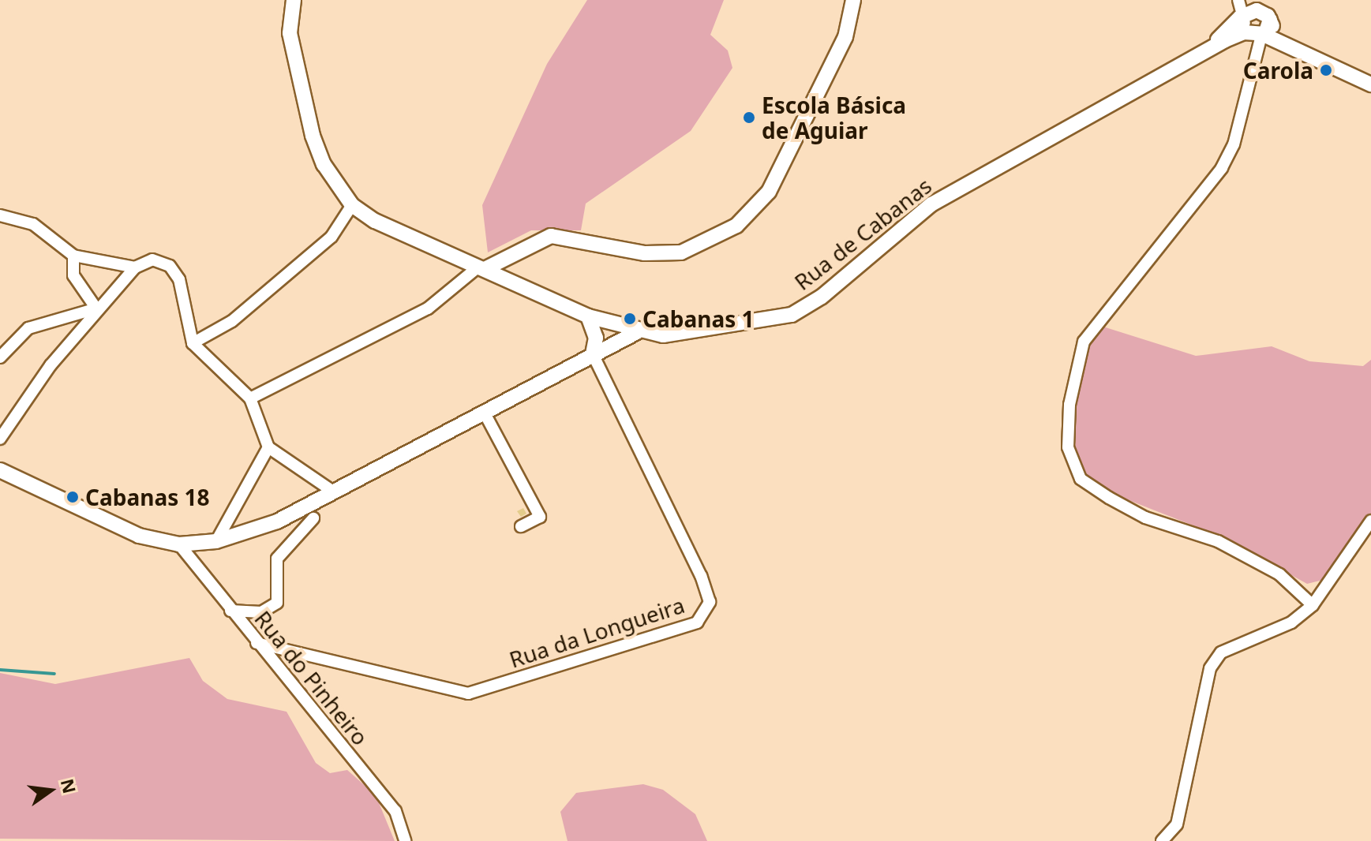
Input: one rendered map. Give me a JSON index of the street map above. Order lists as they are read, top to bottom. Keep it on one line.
{"streets":{"street":["Rua de Cabanas","Rua da Longueira","Rua do Pinheiro"]},"crossings":[["Rua da Longueira","Rua do Pinheiro"]],"places":["Carola","Escola Básica de Aguiar","Cabanas 1","Cabanas 18"],"north":"right"}
